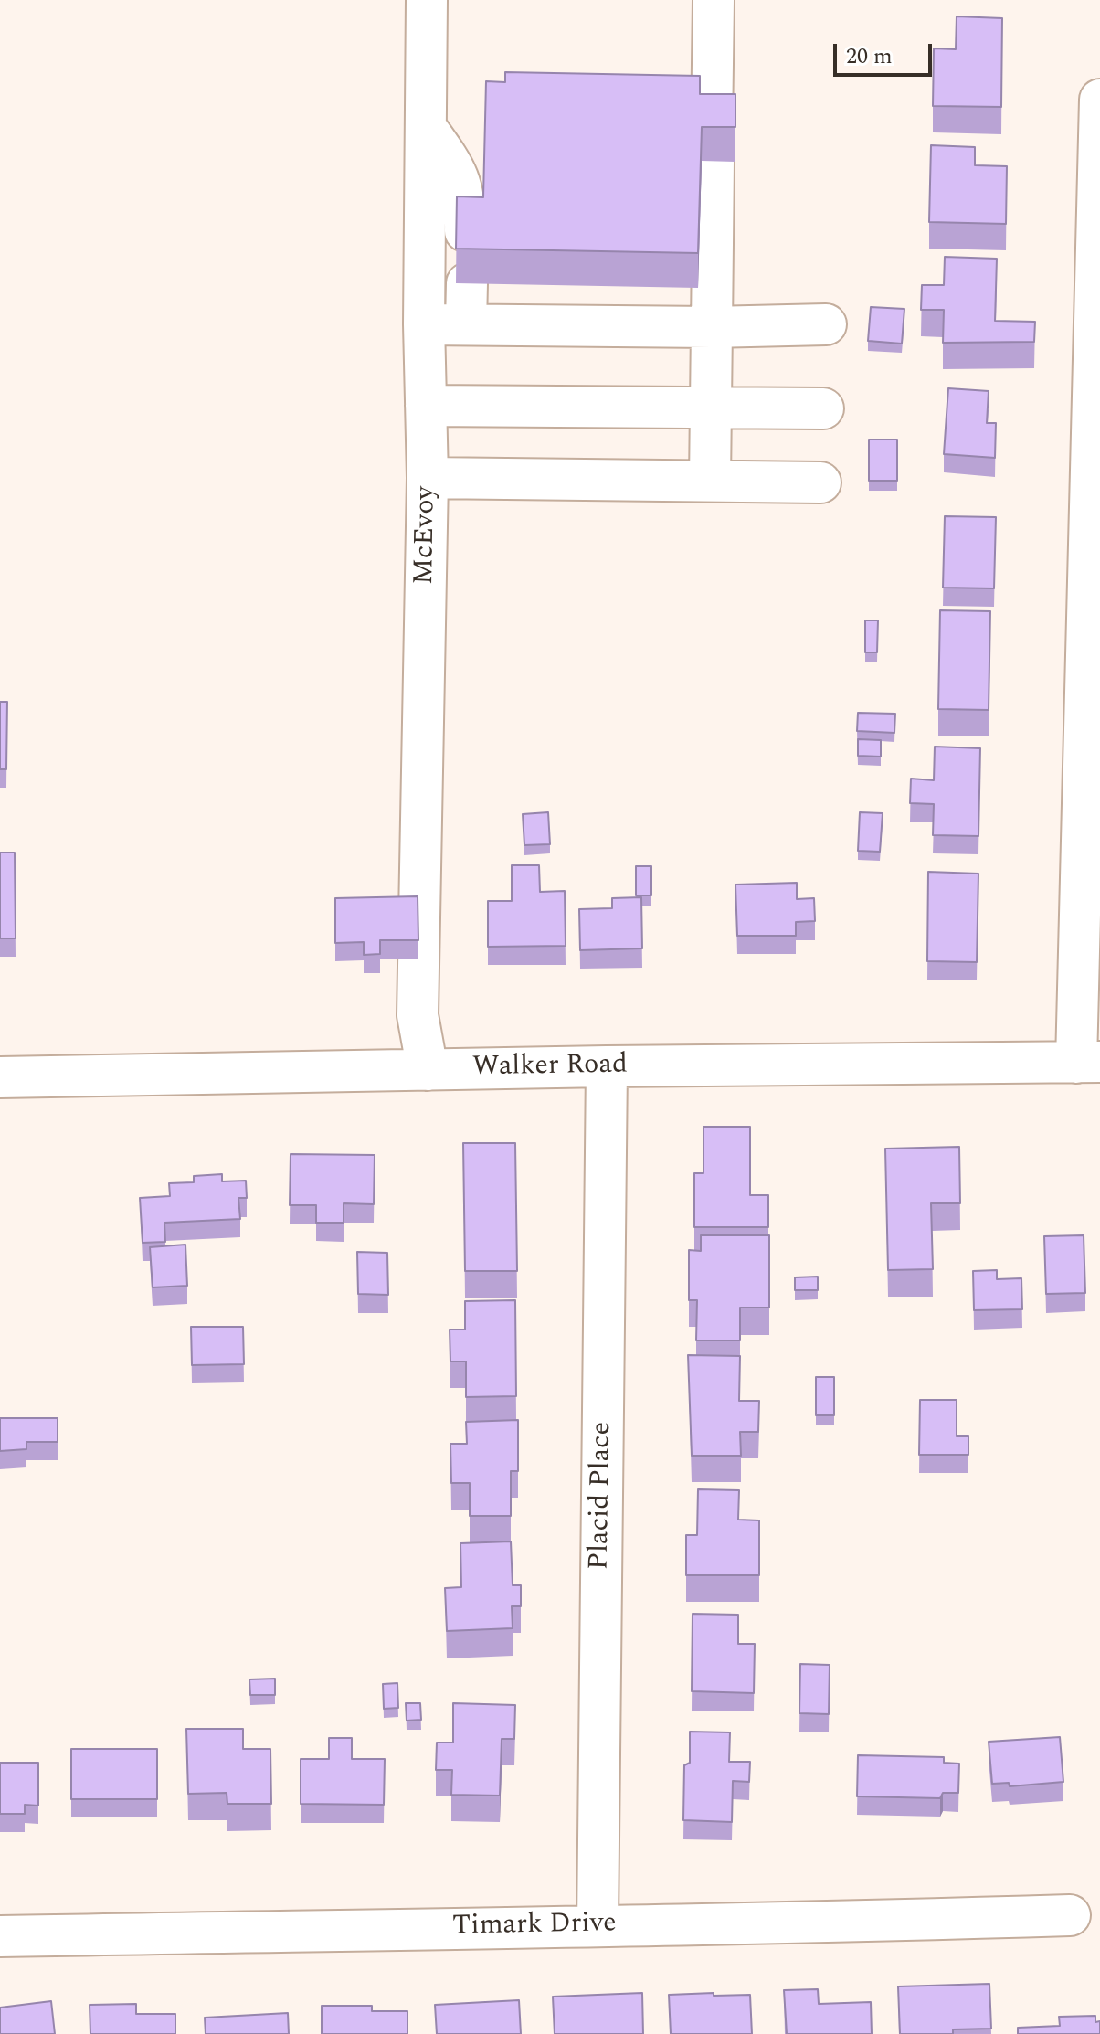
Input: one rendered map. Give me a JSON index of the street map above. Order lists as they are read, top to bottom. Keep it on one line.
{"streets":{"street":["McEvoy","Walker Road","Placid Place","Timark Drive"]},"crossings":[["McEvoy","Walker Road"],["Walker Road","Placid Place"],["Placid Place","Timark Drive"]],"scale_bar":"20 m"}
